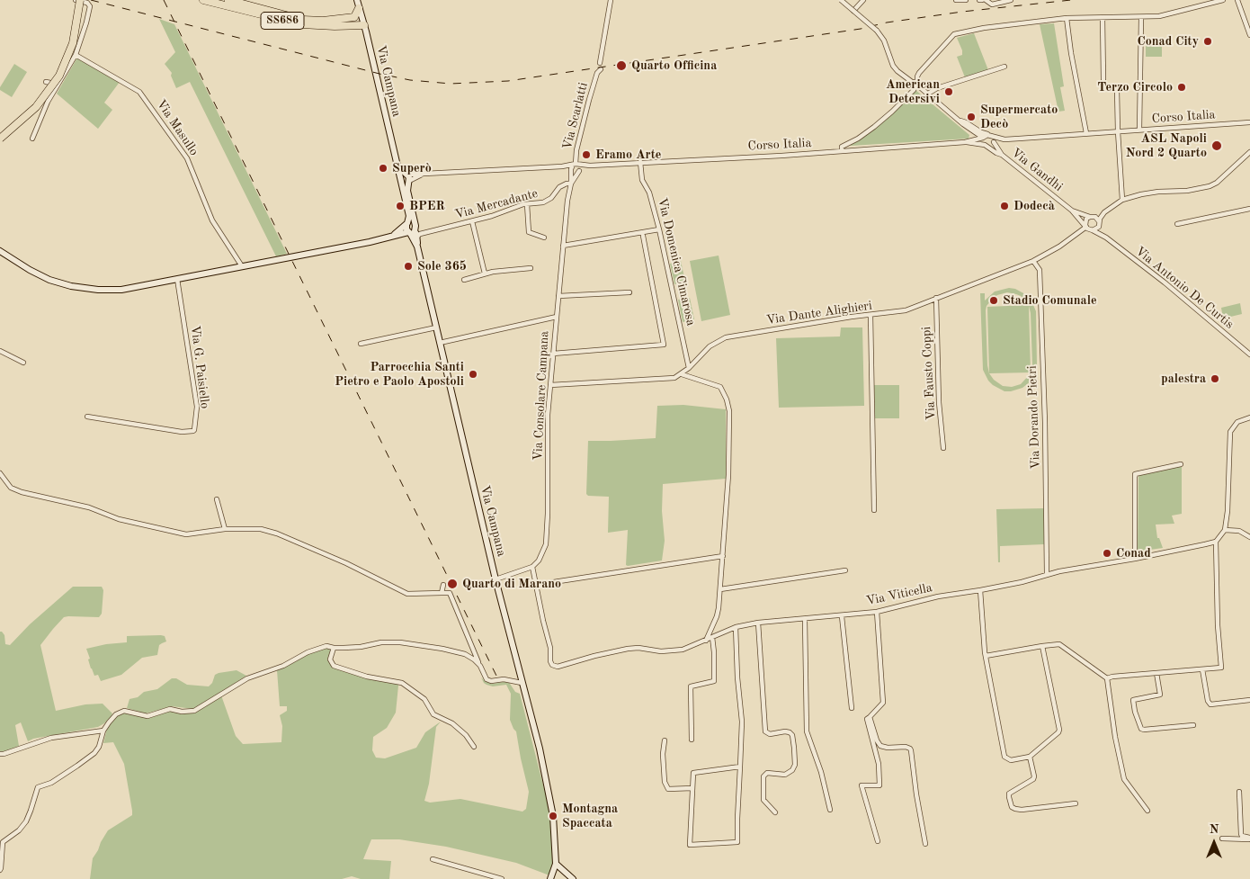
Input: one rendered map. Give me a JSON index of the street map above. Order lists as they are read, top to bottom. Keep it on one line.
{"streets":{"highway":["SS686"],"main road":["Via Campana"],"street":["Via Scarlatti","Corso Italia","Via Masullo","Via Gandhi","Via Mercadante","Via Domenica Cimarosa","Via Antonio De Curtis","Via Dante Alighieri","Via G. Paisiello","Via Fausto Coppi","Via Consolare Campana","Via Dorando Pietri","Via Viticella"]},"crossings":[["SS686","Via Campana"],["Via Campana","Corso Italia"],["Via Campana","Via Mercadante"],["Via Scarlatti","Corso Italia"],["Via Scarlatti","Via Consolare Campana"],["Corso Italia","Via Gandhi"],["Corso Italia","Via Domenica Cimarosa"],["Corso Italia","Via Consolare Campana"],["Via Gandhi","Via Antonio De Curtis"],["Via Gandhi","Via Dante Alighieri"],["Via Mercadante","Via Consolare Campana"],["Via Domenica Cimarosa","Via Dante Alighieri"],["Via Antonio De Curtis","Via Dante Alighieri"],["Via Dante Alighieri","Via Fausto Coppi"],["Via Dante Alighieri","Via Consolare Campana"],["Via Dante Alighieri","Via Dorando Pietri"],["Via Consolare Campana","Via Viticella"],["Via Dorando Pietri","Via Viticella"]],"places":["Conad City","Quarto Officina","Terzo Circolo","American Detersivi","Supermercato Decò","ASL Napoli Nord 2 Quarto","Eramo Arte","Superò","BPER","Dodecà","Sole 365","Stadio Comunale","Parrocchia Santi Pietro e Paolo Apostoli","palestra","Conad","Quarto di Marano","Montagna Spaccata"],"north":"top"}
